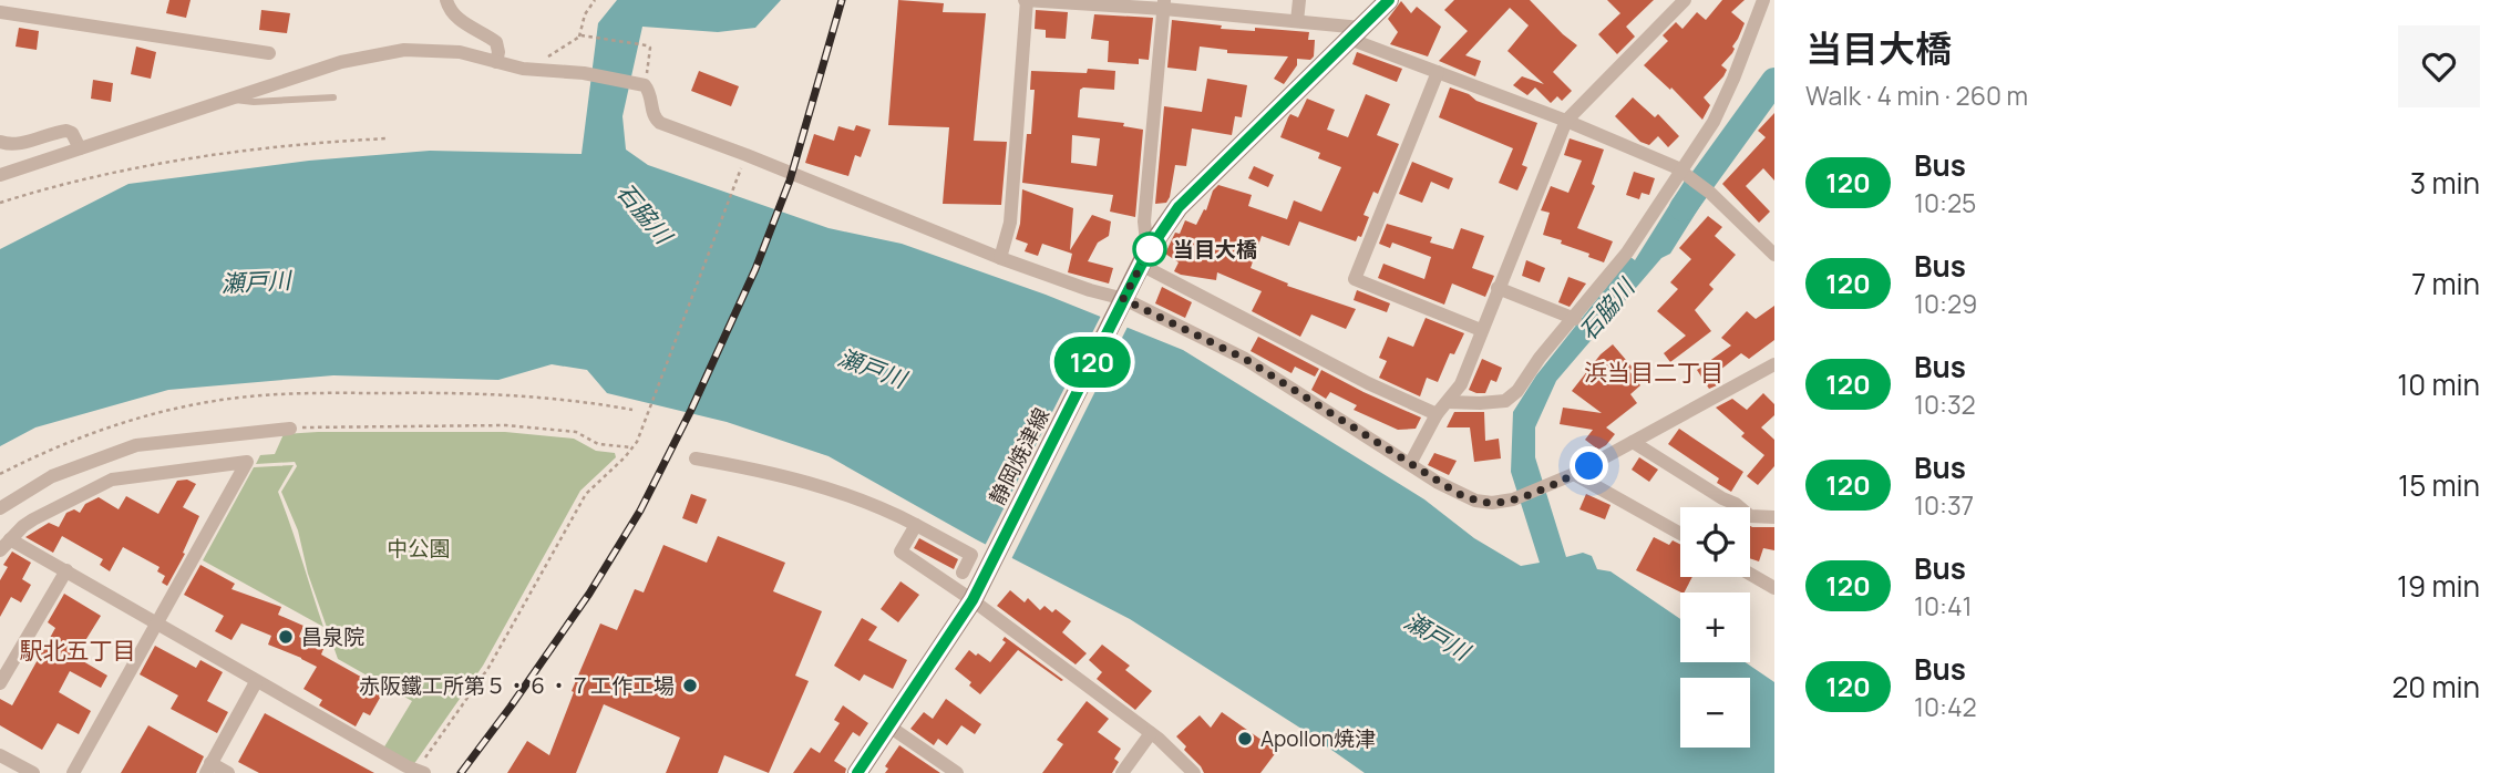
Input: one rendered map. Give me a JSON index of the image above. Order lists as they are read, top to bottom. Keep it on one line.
{"streets":{"main road":["静岡焼津線"]},"districts":["浜当目二丁目","駅北五丁目"],"water":["石脇川","瀬戸川"],"parks":["中公園"],"places":["当目大橋","昌泉院","赤阪鐵工所第５・６・７工作工場","Apollon焼津"],"lines":["bus line 120"],"page":{"on_map":"120","heading":["当目大橋","Walk · 4 min · 260 m"],"list":[{"mark":"120","name":"Bus","note":"10:25","value":"3 min"},{"mark":"120","name":"Bus","note":"10:29","value":"7 min"},{"mark":"120","name":"Bus","note":"10:32","value":"10 min"},{"mark":"120","name":"Bus","note":"10:37","value":"15 min"},{"mark":"120","name":"Bus","note":"10:41","value":"19 min"},{"mark":"120","name":"Bus","note":"10:42","value":"20 min"}],"map_buttons":["+","−"]}}
